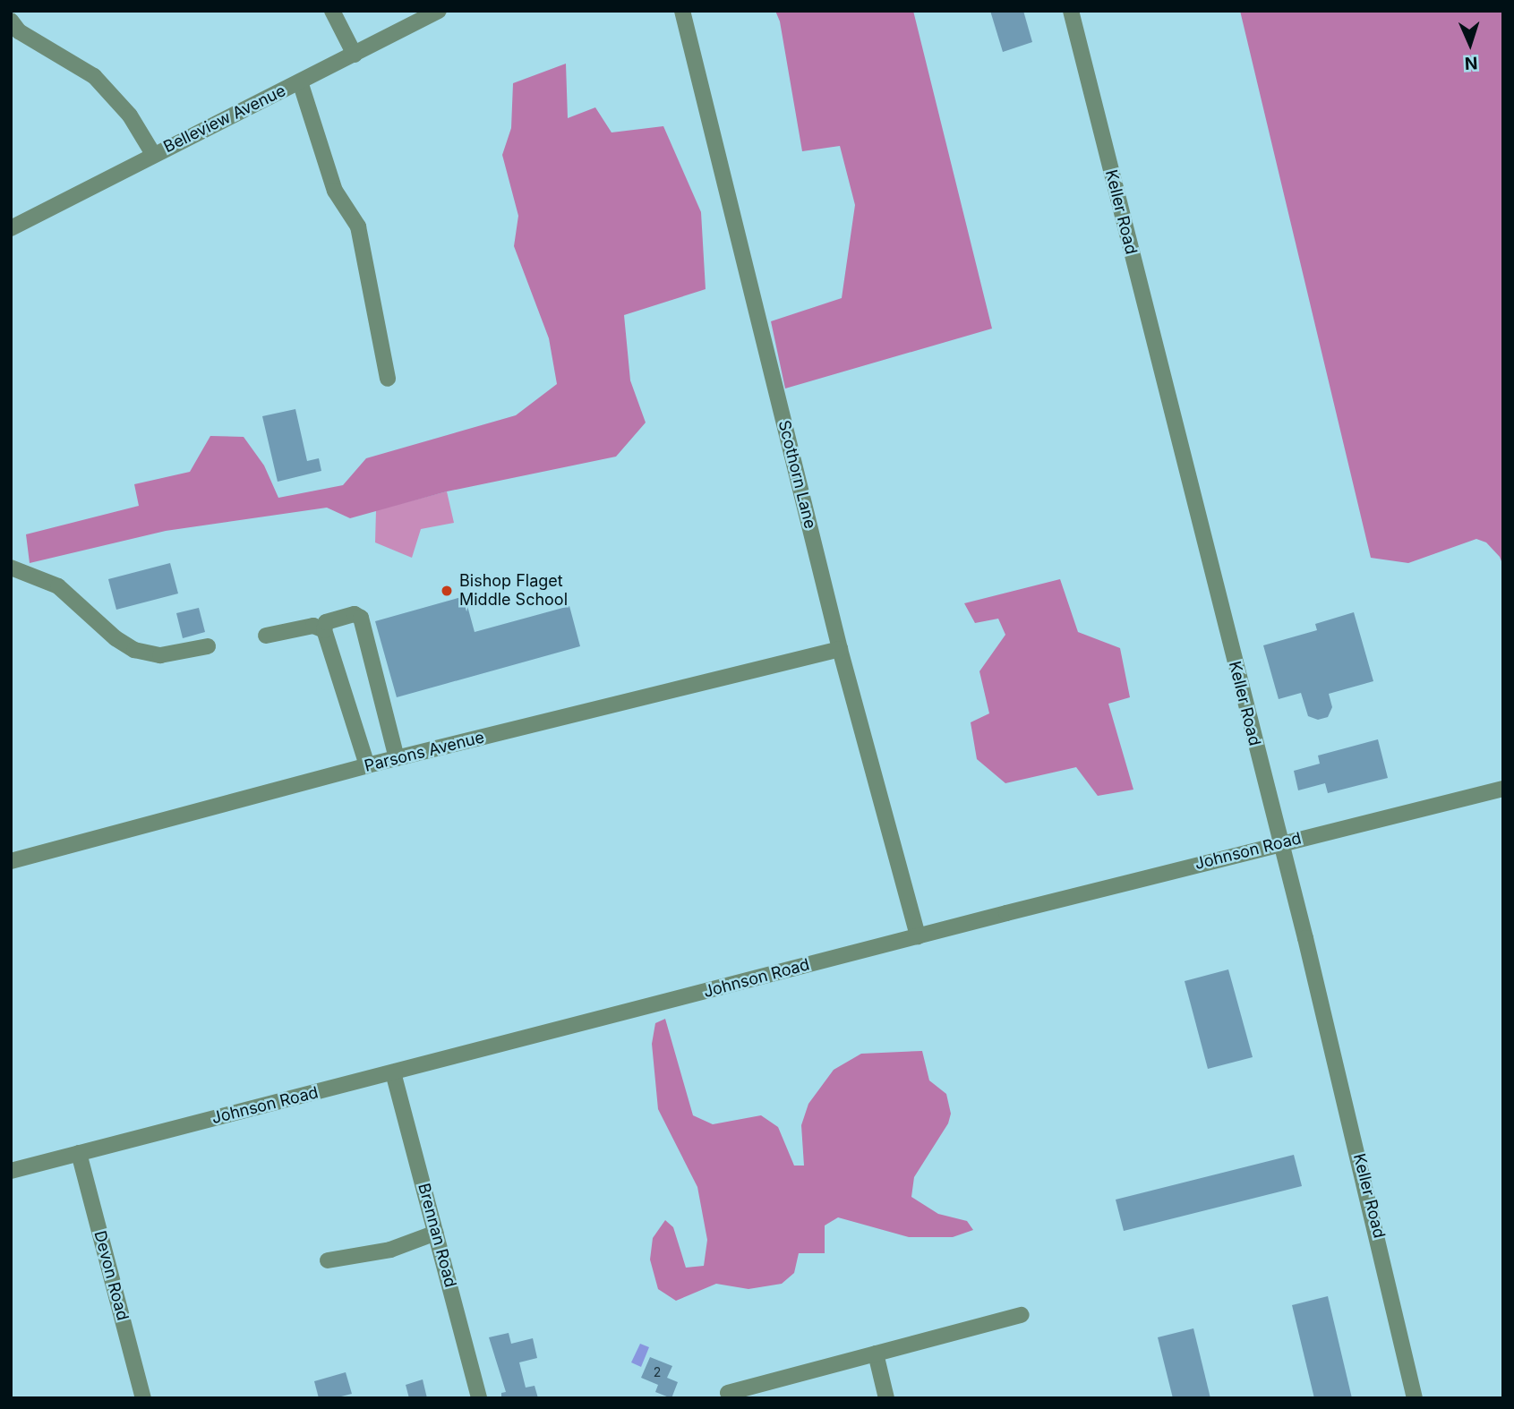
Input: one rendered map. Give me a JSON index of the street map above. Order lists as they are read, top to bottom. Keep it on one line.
{"streets":{"street":["Belleview Avenue","Keller Road","Scothorn Lane","Parsons Avenue","Johnson Road","Brennan Road","Devon Road"]},"crossings":[["Keller Road","Johnson Road"],["Scothorn Lane","Parsons Avenue"],["Scothorn Lane","Johnson Road"],["Johnson Road","Brennan Road"],["Johnson Road","Devon Road"]],"places":["Bishop Flaget Middle School"],"house_numbers":["2"],"north":"bottom"}
